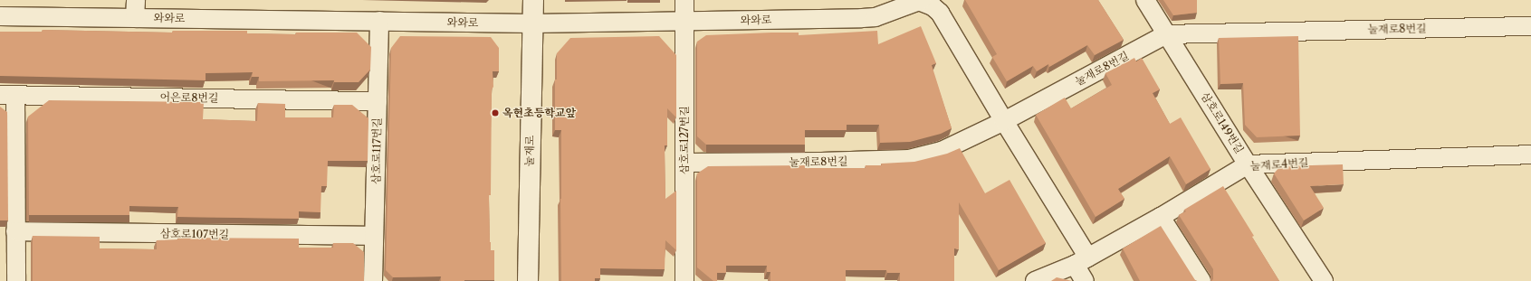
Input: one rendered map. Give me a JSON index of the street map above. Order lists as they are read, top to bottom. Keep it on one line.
{"streets":{"street":["와와로","눌재로8번길","어은로8번길","삼호로149번길","삼호로127번길","삼호로117번길","눌재로","눌재로4번길","삼호로107번길"]},"crossings":[["와와로","삼호로127번길"],["와와로","삼호로117번길"],["와와로","눌재로"],["눌재로8번길","삼호로149번길"],["눌재로8번길","삼호로127번길"],["어은로8번길","삼호로117번길"],["삼호로149번길","눌재로4번길"],["삼호로117번길","삼호로107번길"]],"places":["옥현초등학교앞"]}
